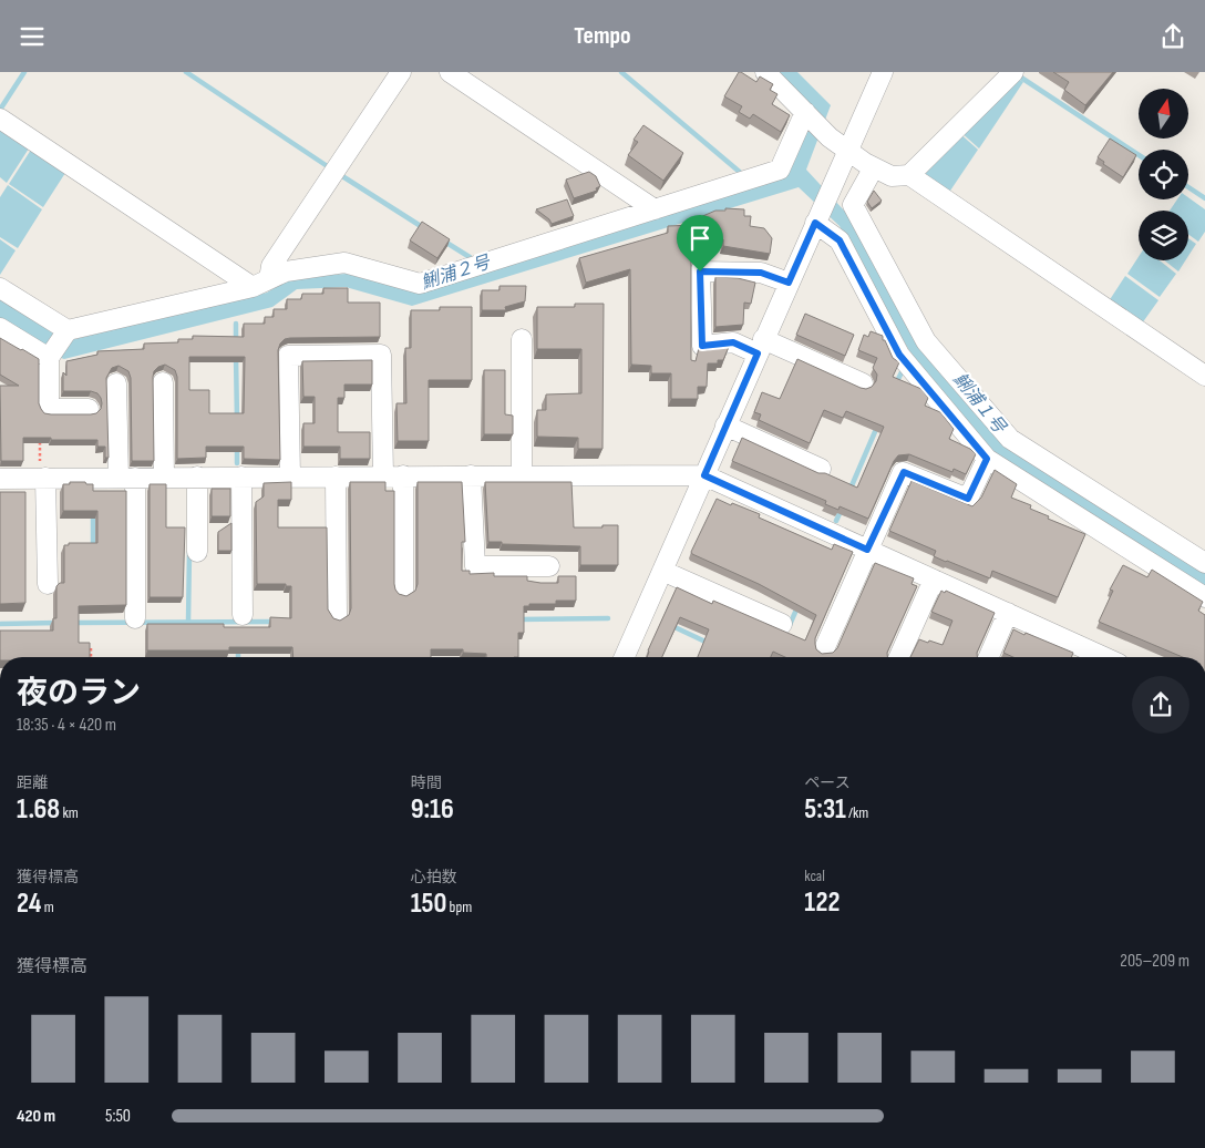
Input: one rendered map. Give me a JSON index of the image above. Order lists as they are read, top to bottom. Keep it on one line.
{"water":["鯏浦２号","鯏浦１号"],"north":"top","page":{"header":"Tempo","heading":["夜のラン","18:35 · 4 × 420 m"],"stats":[["距離","1.68 km"],["時間","9:16"],["ペース","5:31 /km"],["獲得標高","24 m"],["心拍数","150 bpm"],["kcal","122"]],"chart":["獲得標高","205–209 m"],"list":[{"name":"420 m","note":"5:50"}]}}
